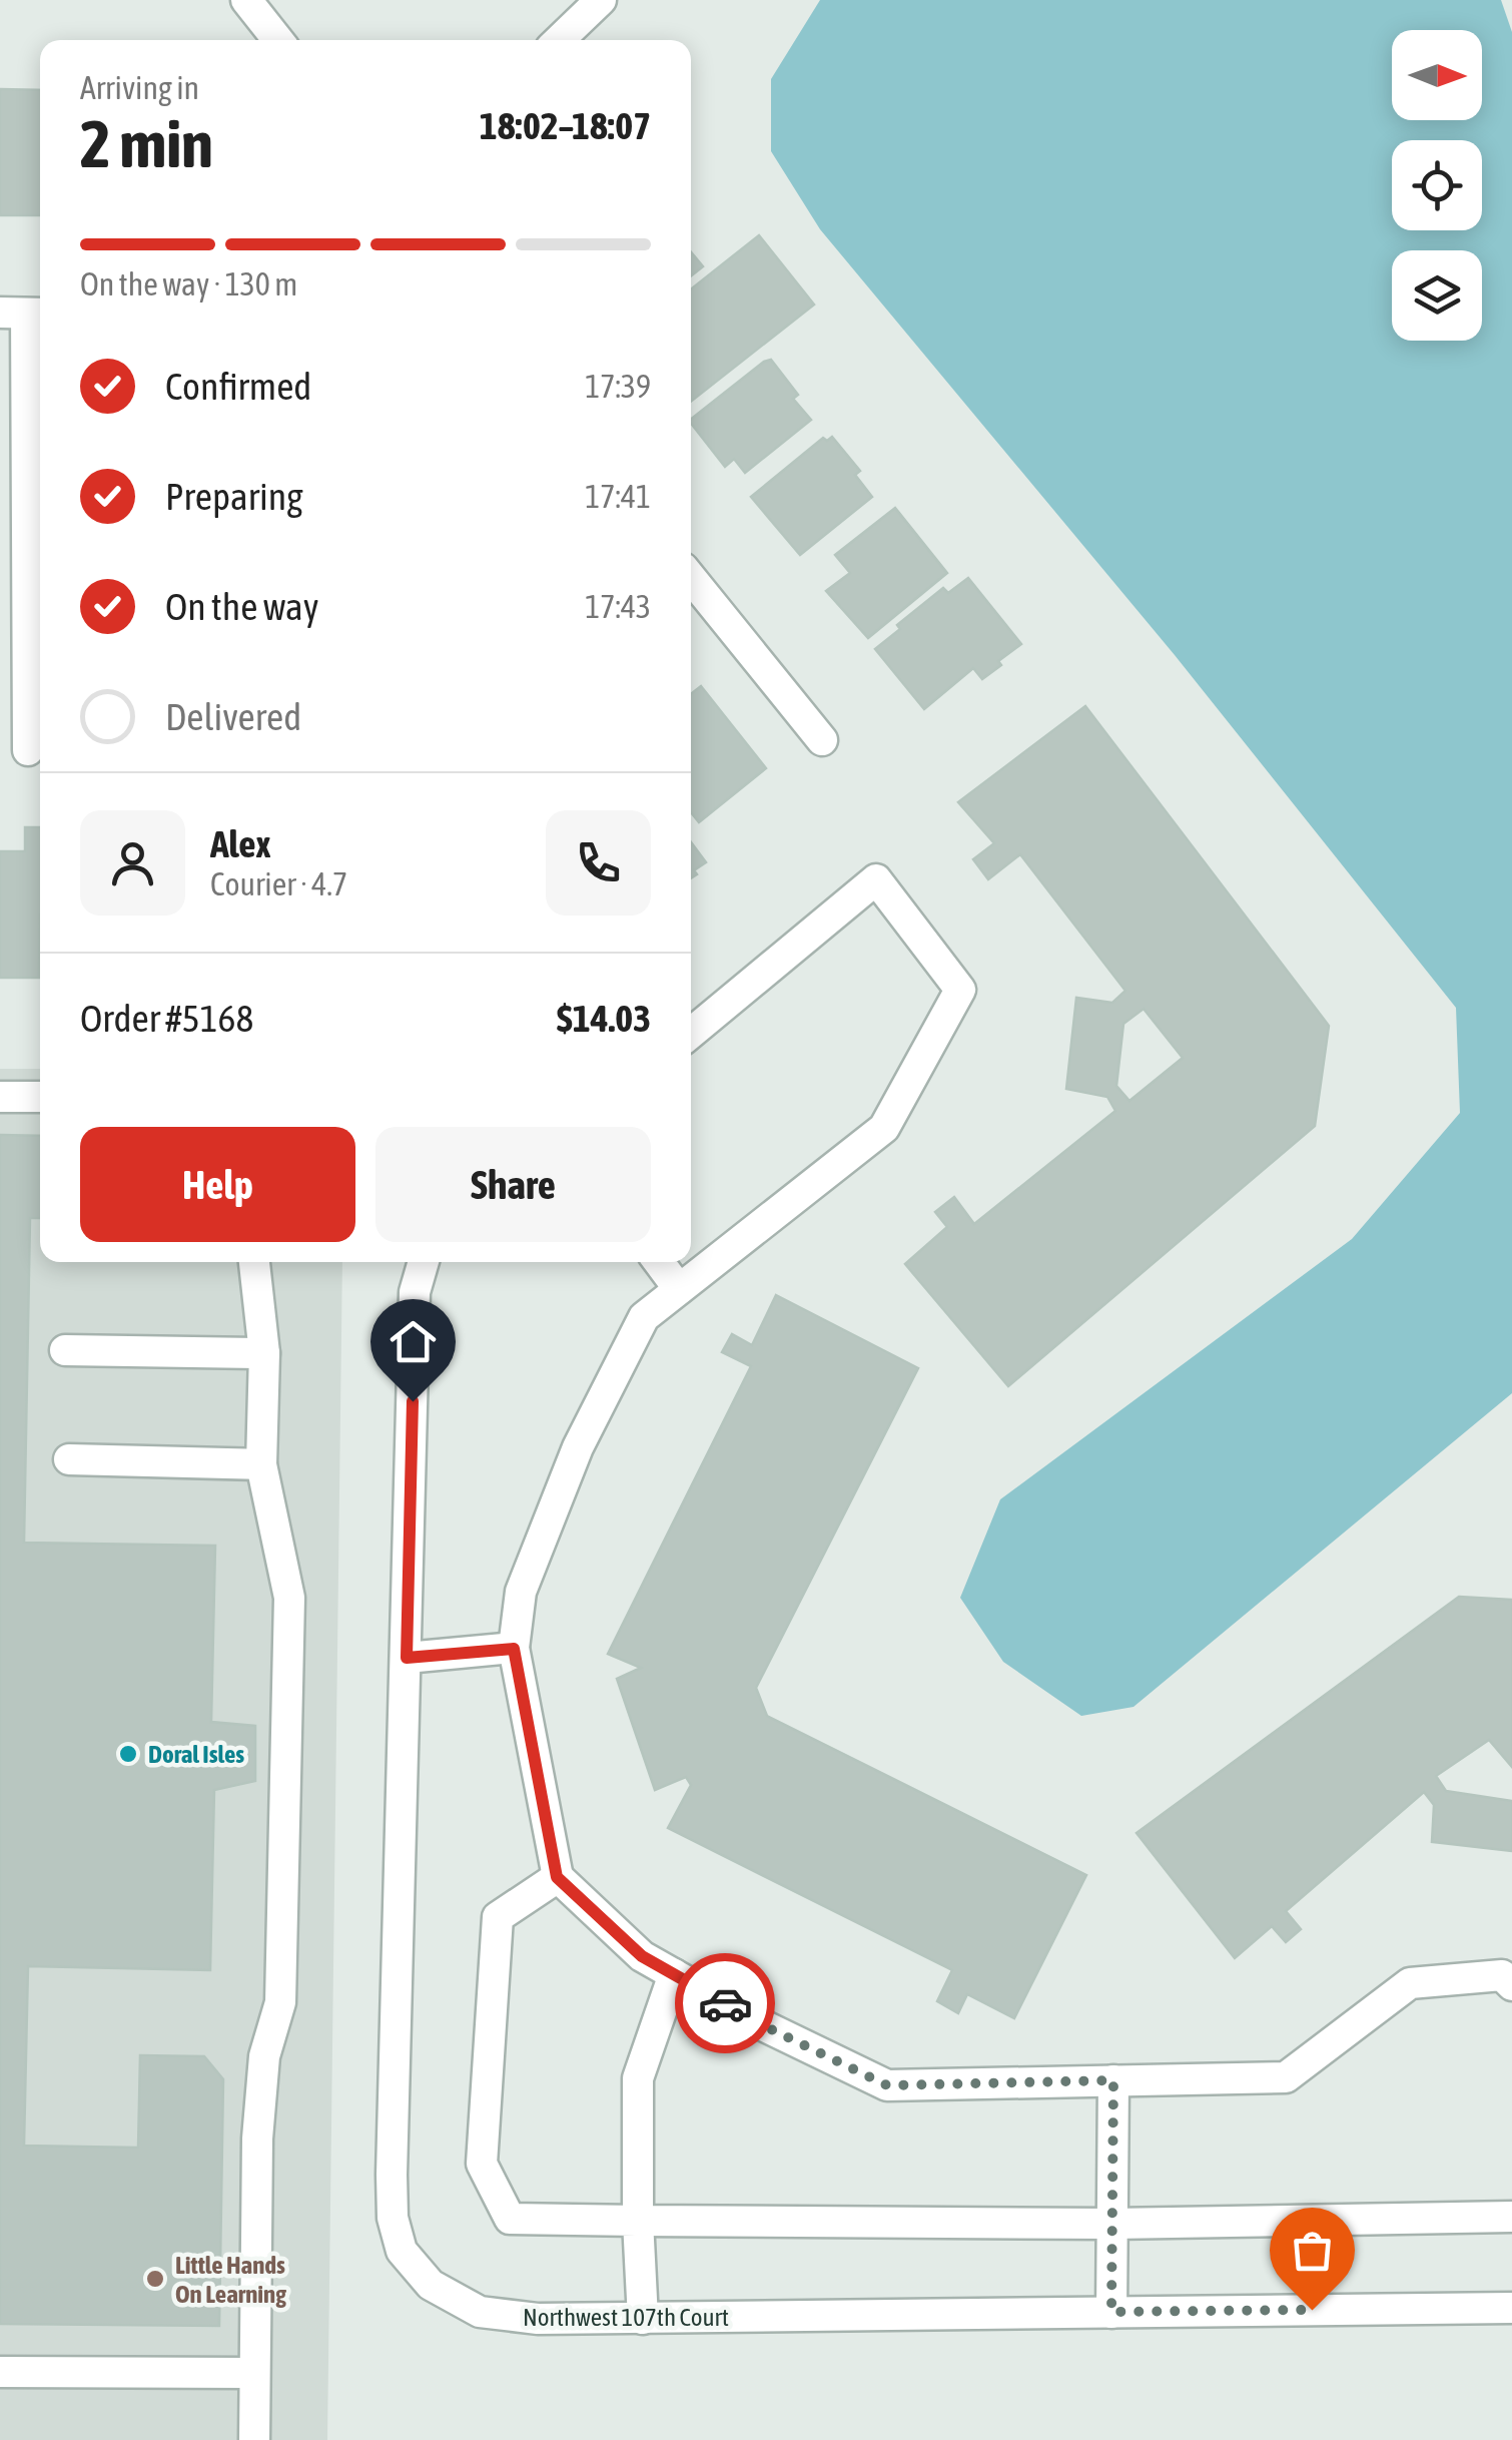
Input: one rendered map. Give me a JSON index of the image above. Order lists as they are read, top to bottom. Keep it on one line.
{"streets":{"street":["Northwest 107th Court"]},"places":["Doral Isles","Little Hands On Learning"],"north":"right","page":{"heading":["2 min","Arriving in","18:02–18:07"],"panel":["Alex","Courier · 4.7","Order #5168","$14.03"],"bar":"On the way · 130 m","list":[["Confirmed","17:39"],["Preparing","17:41"],["On the way","17:43"],"Delivered"],"buttons":["Help","Share"]}}
